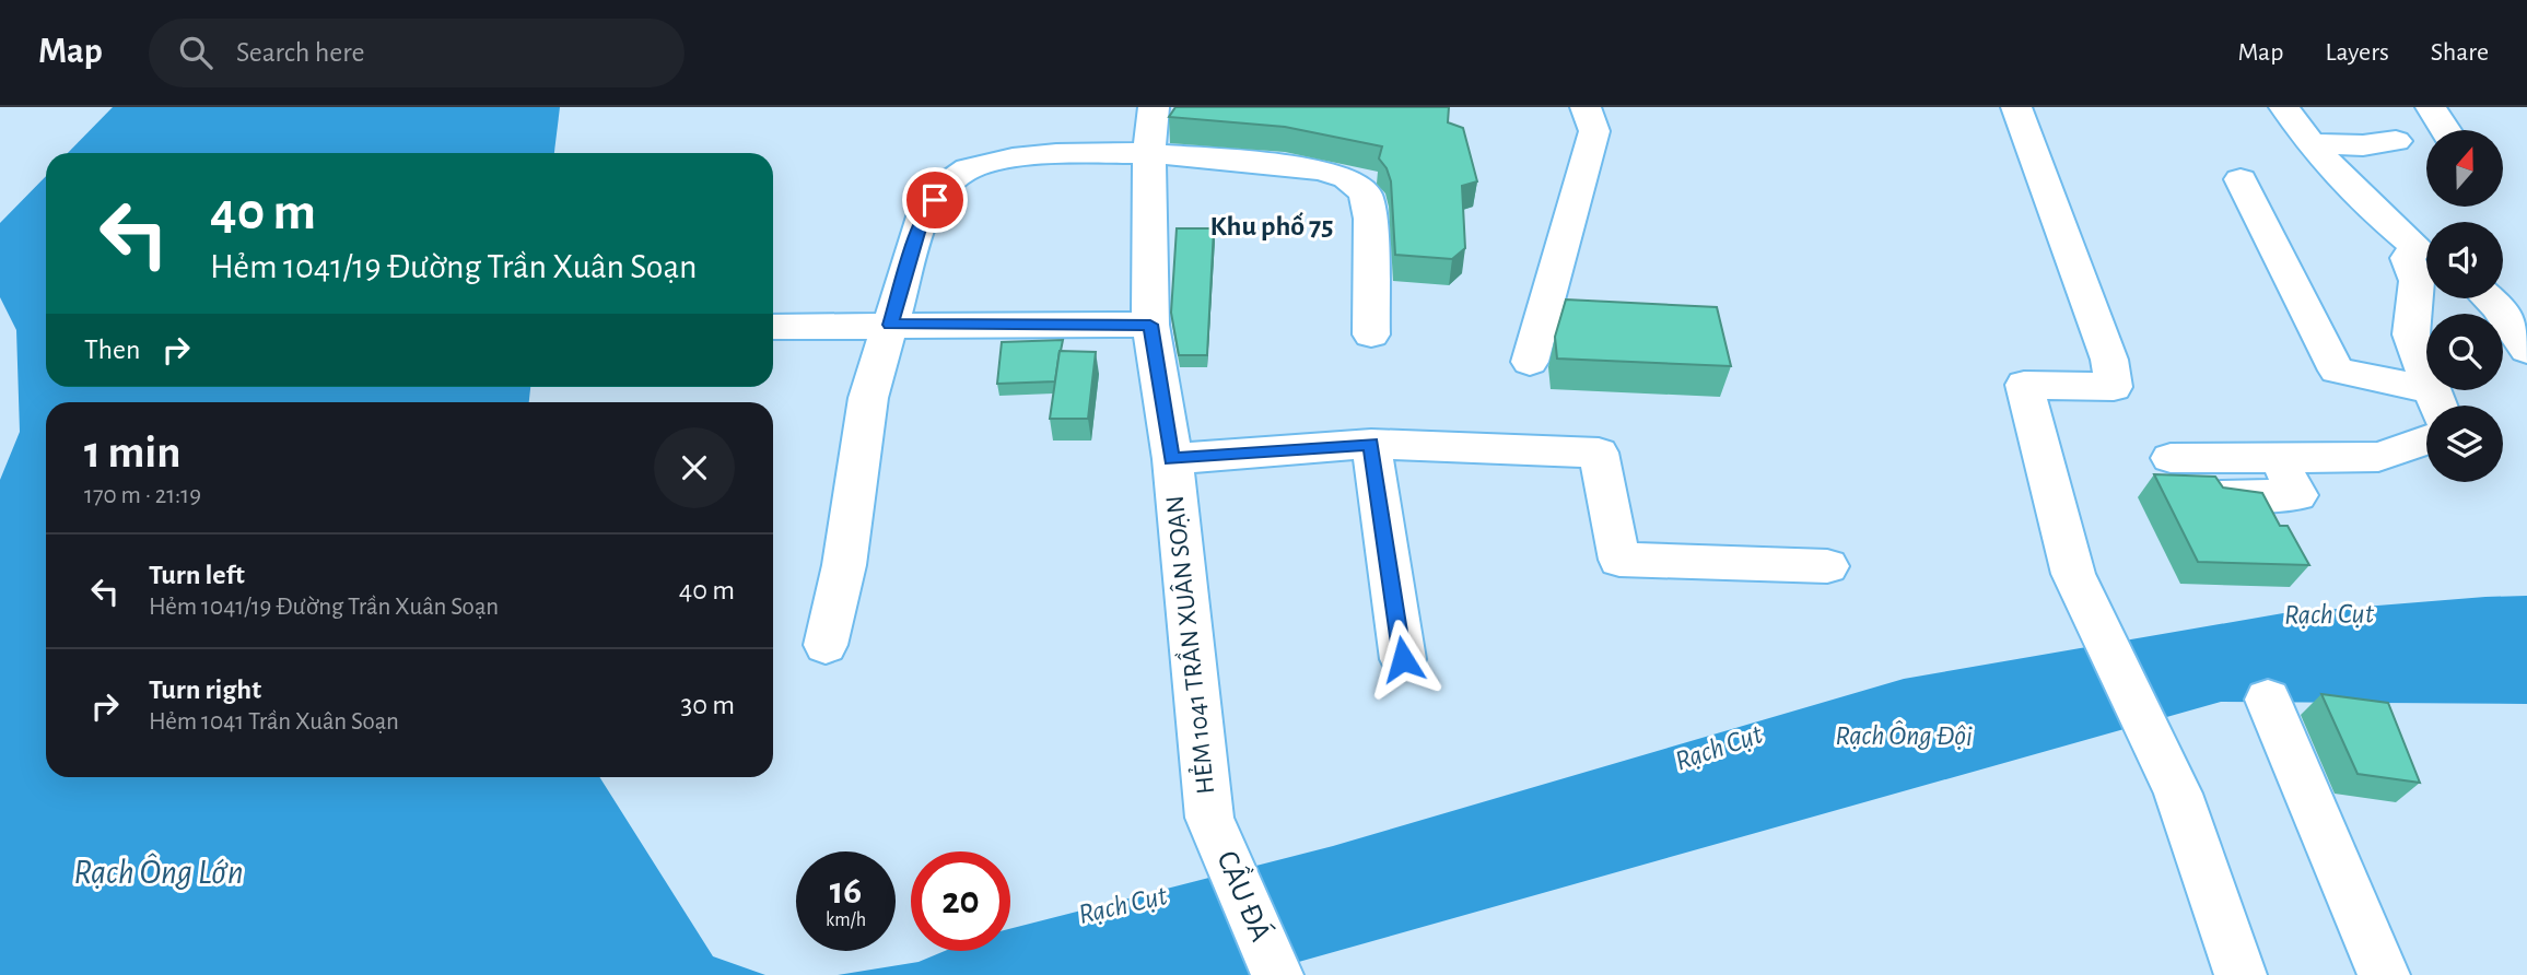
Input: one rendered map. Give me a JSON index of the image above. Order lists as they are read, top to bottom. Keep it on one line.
{"streets":{"street":["HẺM 1041 TRẦN XUÂN SOẠN","CẦU ĐÁ"]},"crossings":[["HẺM 1041 TRẦN XUÂN SOẠN","CẦU ĐÁ"]],"districts":["Khu phố 75"],"water":["Rạch Cụt","Rạch Ông Đội","Rạch Ông Lớn"],"north":"top","page":{"header":"Map","search":"Search here","nav":["Map","Layers","Share"],"turn":["40 m","Hẻm 1041/19 Đường Trần Xuân Soạn"],"then":"Then","heading":["1 min","170 m · 21:19"],"list":[{"name":"Turn left","note":"Hẻm 1041/19 Đường Trần Xuân Soạn","value":"40 m"},{"name":"Turn right","note":"Hẻm 1041 Trần Xuân Soạn","value":"30 m"}],"speed":"16 km/h","limit":"20"}}
